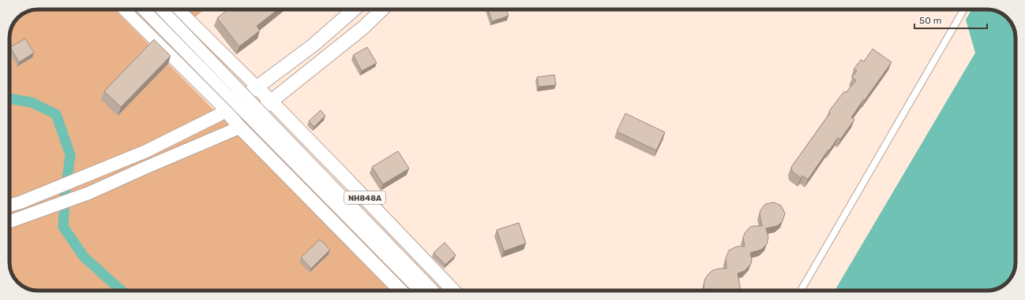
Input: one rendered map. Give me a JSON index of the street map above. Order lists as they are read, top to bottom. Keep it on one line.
{"streets":{"highway":["NH848A"]},"scale_bar":"50 m"}
